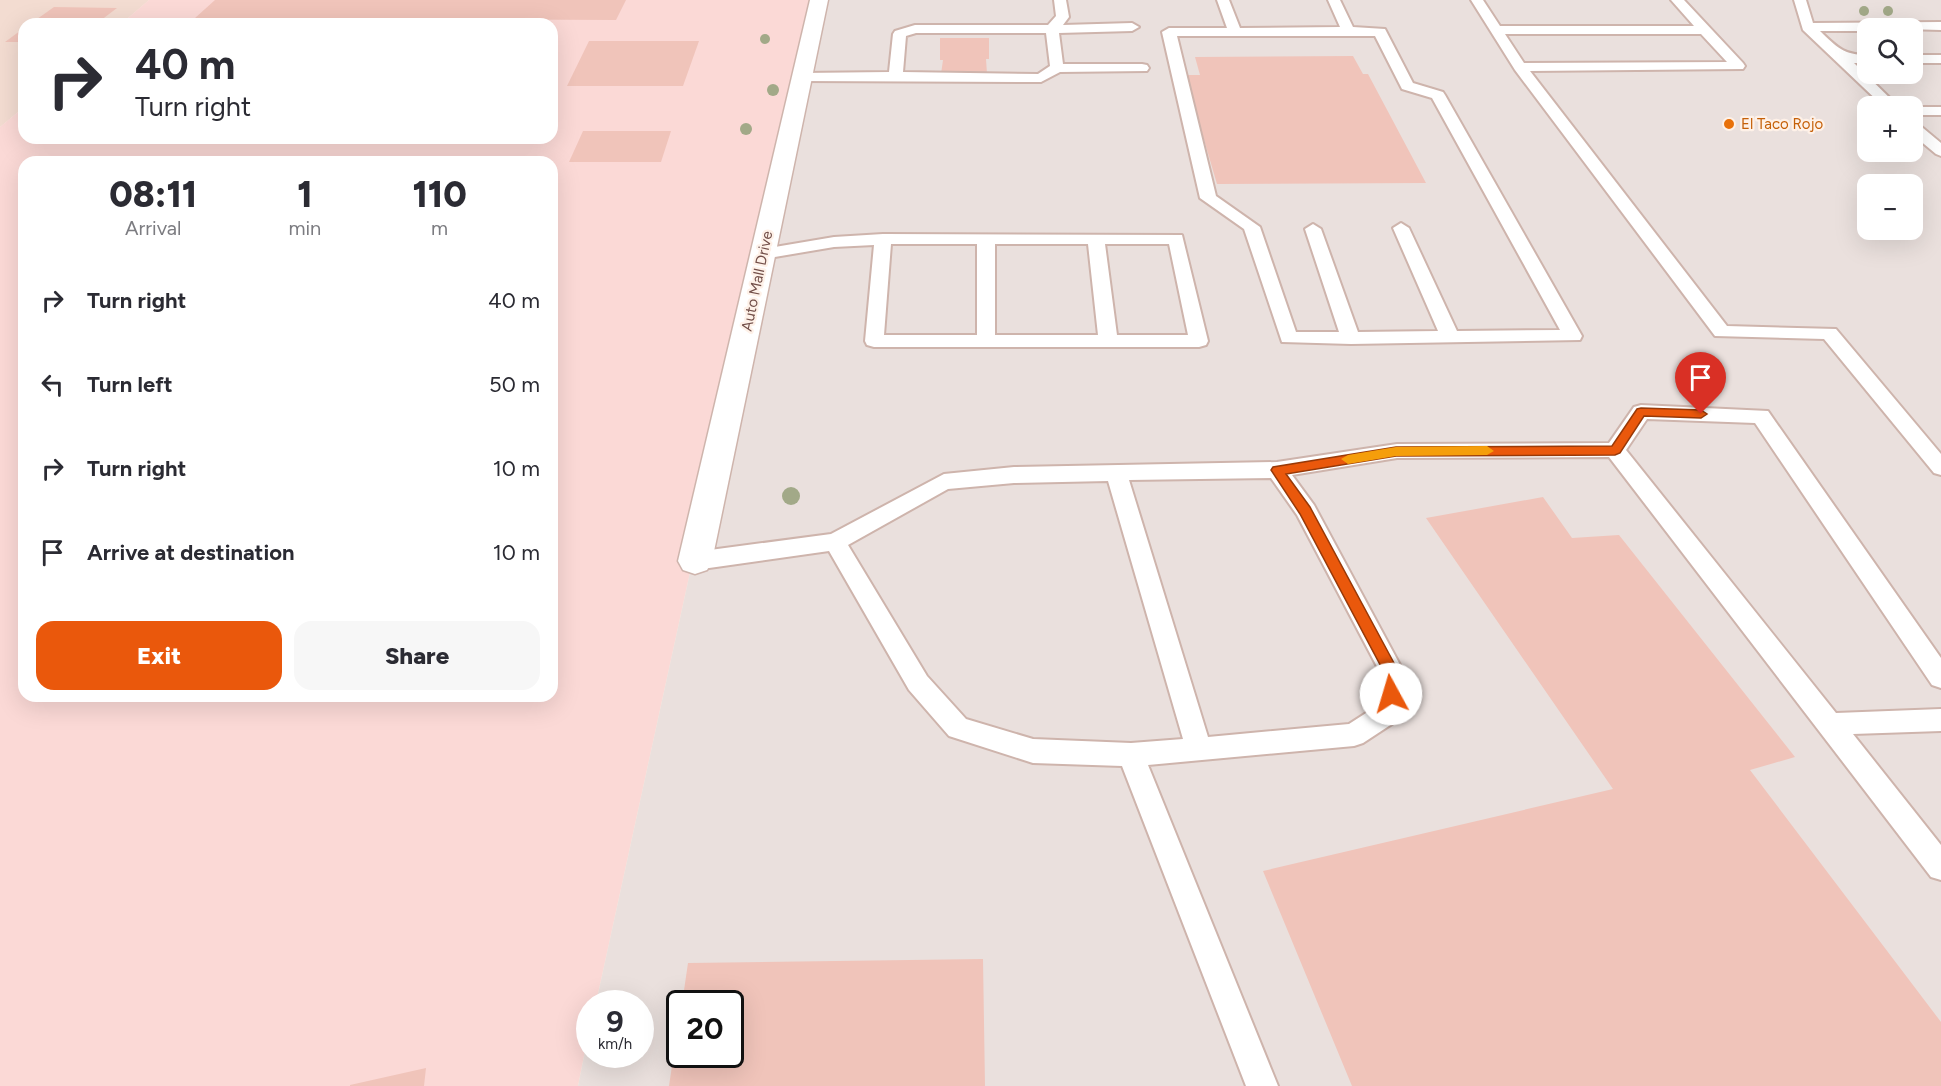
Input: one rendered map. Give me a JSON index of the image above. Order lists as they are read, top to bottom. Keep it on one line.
{"streets":{"street":["Auto Mall Drive"]},"places":["El Taco Rojo"],"page":{"map_buttons":["+","−"],"turn":["40 m","Turn right"],"eta":["08:11","Arrival","1","min","110","m"],"list":[{"name":"Turn right","value":"40 m"},{"name":"Turn left","value":"50 m"},{"name":"Turn right","value":"10 m"},{"name":"Arrive at destination","value":"10 m"}],"buttons":["Exit","Share"],"speed":"9 km/h","limit":"20"}}
